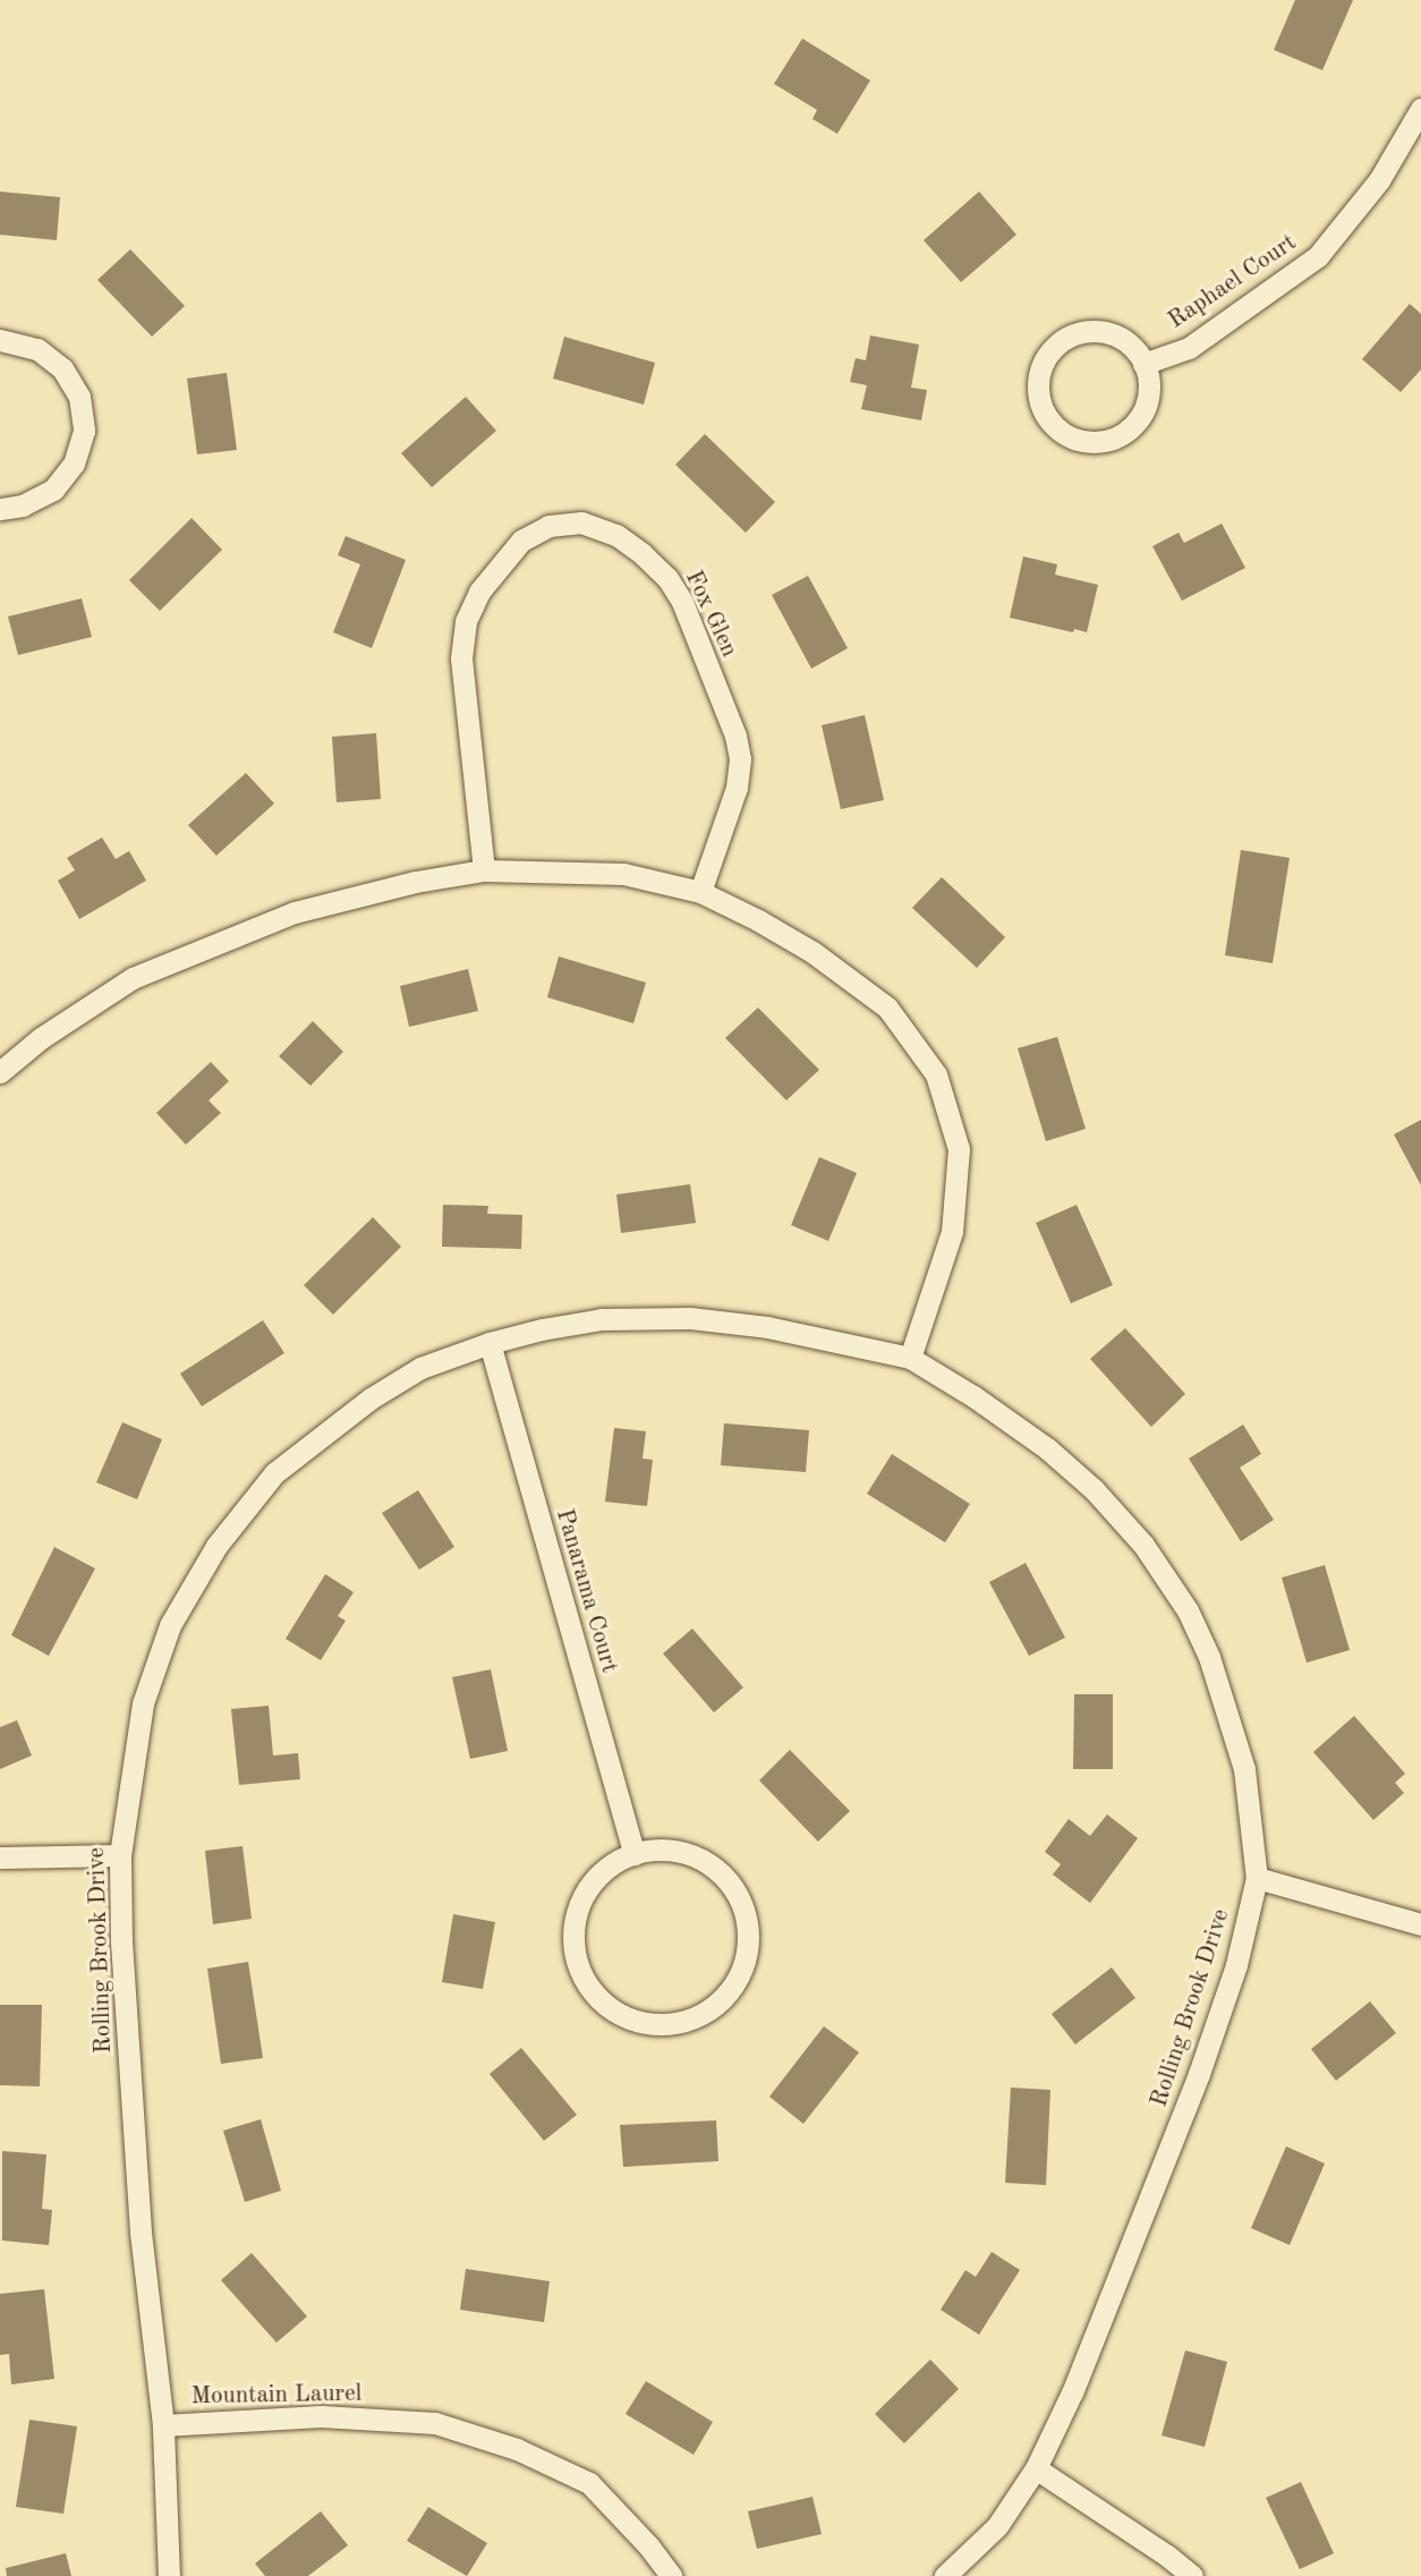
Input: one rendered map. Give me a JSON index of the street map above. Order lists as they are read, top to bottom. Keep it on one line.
{"streets":{"street":["Raphael Court","Fox Glen","Panarama Court","Rolling Brook Drive","Mountain Laurel"]},"crossings":[["Panarama Court","Rolling Brook Drive"],["Rolling Brook Drive","Mountain Laurel"]]}
